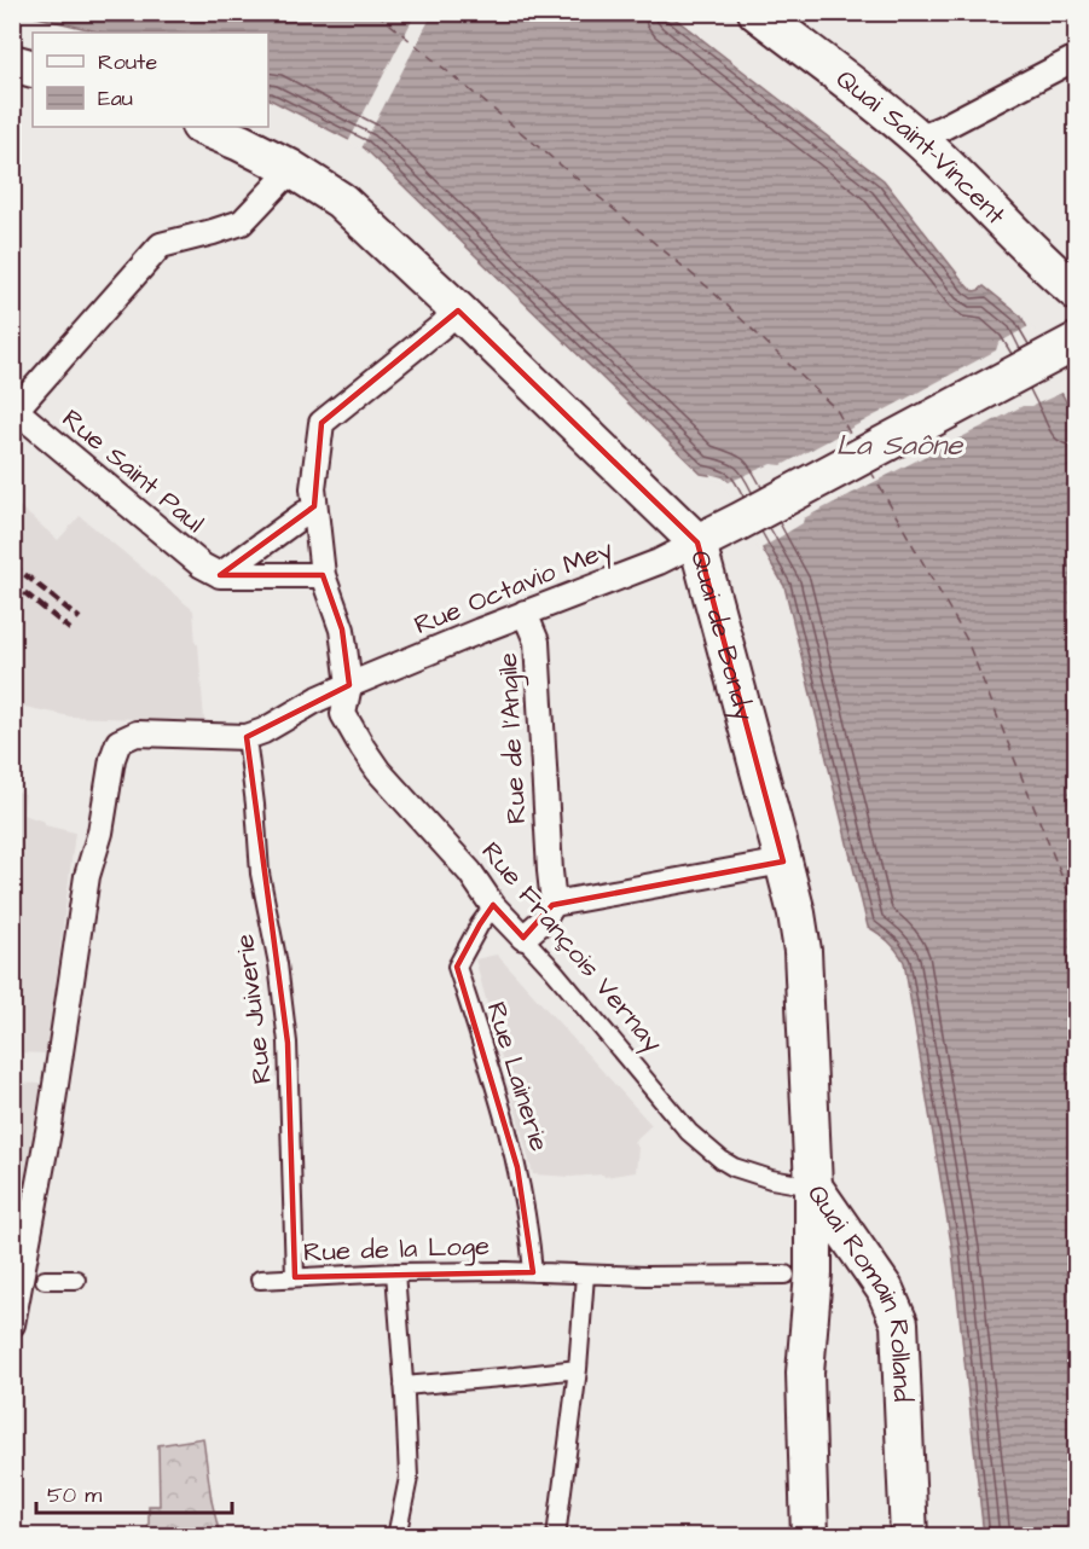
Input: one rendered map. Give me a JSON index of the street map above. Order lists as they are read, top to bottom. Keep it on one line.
{"streets":{"main road":["Quai Saint-Vincent","Quai de Bondy","Quai Romain Rolland"],"street":["Rue Saint Paul","Rue Octavio Mey","Rue de l'Angile","Rue François Vernay","Rue Juiverie","Rue Lainerie","Rue de la Loge"]},"crossings":[["Rue Octavio Mey","Quai de Bondy"],["Rue Octavio Mey","Rue de l'Angile"],["Rue Octavio Mey","Rue François Vernay"],["Rue Octavio Mey","Rue Juiverie"],["Quai de Bondy","Rue François Vernay"],["Quai de Bondy","Quai Romain Rolland"],["Rue François Vernay","Rue Lainerie"],["Rue François Vernay","Quai Romain Rolland"],["Rue Juiverie","Rue de la Loge"],["Rue Lainerie","Rue de la Loge"]],"water":["La Saône"],"legend":["Route","Eau"],"scale_bar":"50 m"}
